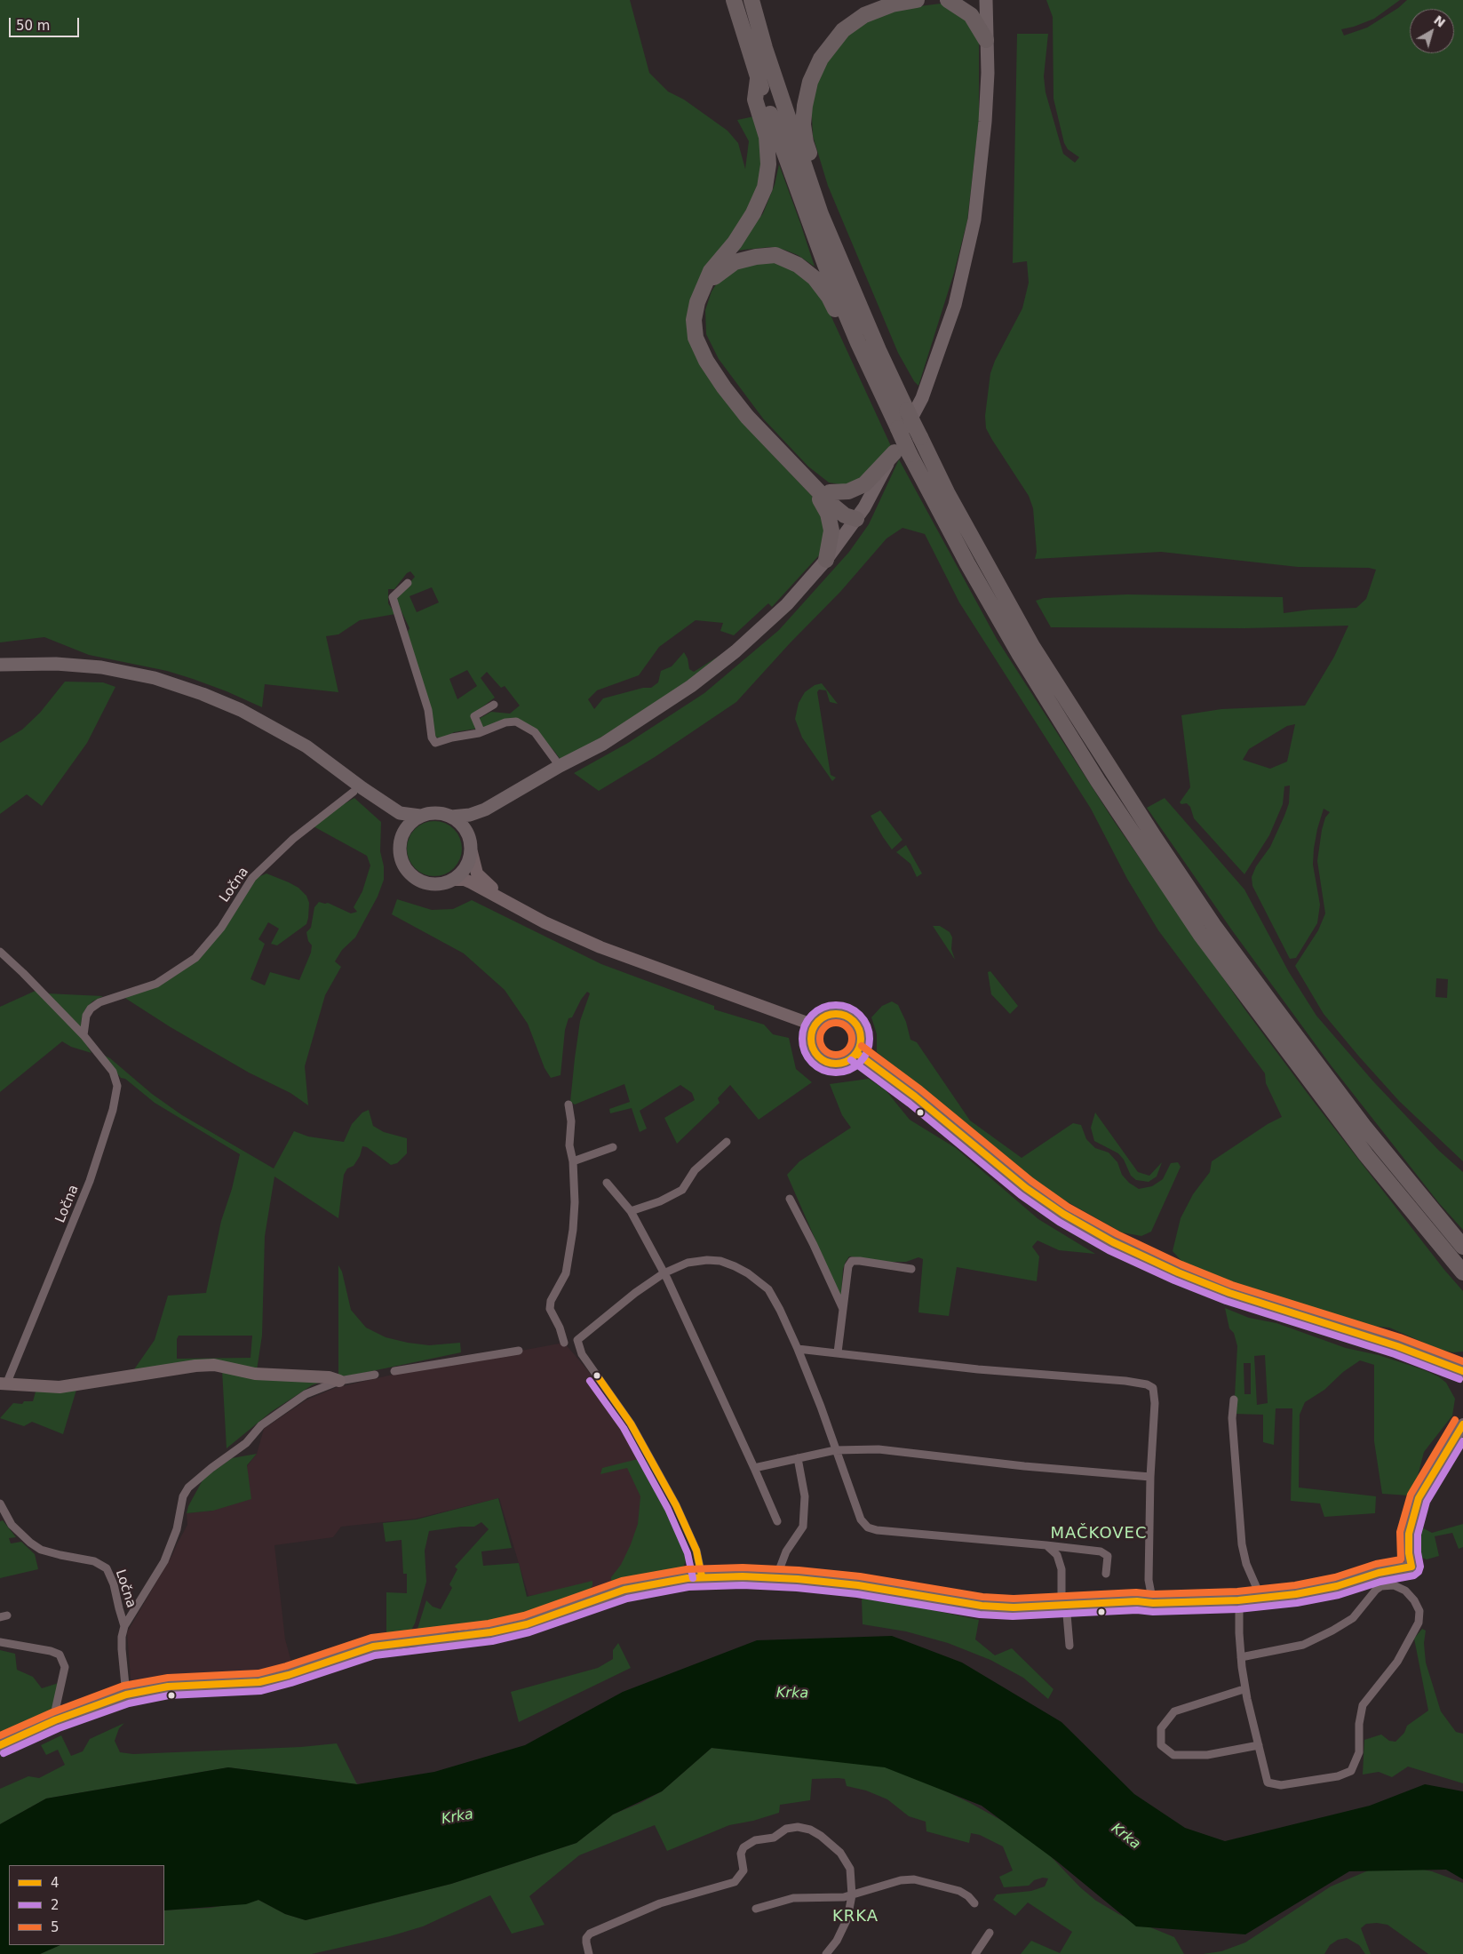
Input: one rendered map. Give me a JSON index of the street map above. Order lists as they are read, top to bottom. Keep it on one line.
{"streets":{"street":["Ločna"]},"districts":["MAČKOVEC","KRKA"],"water":["Krka"],"lines":["transit line 2","transit line 4","transit line 5"],"legend":["4","2","5"],"scale_bar":"50 m","north":"top right"}
